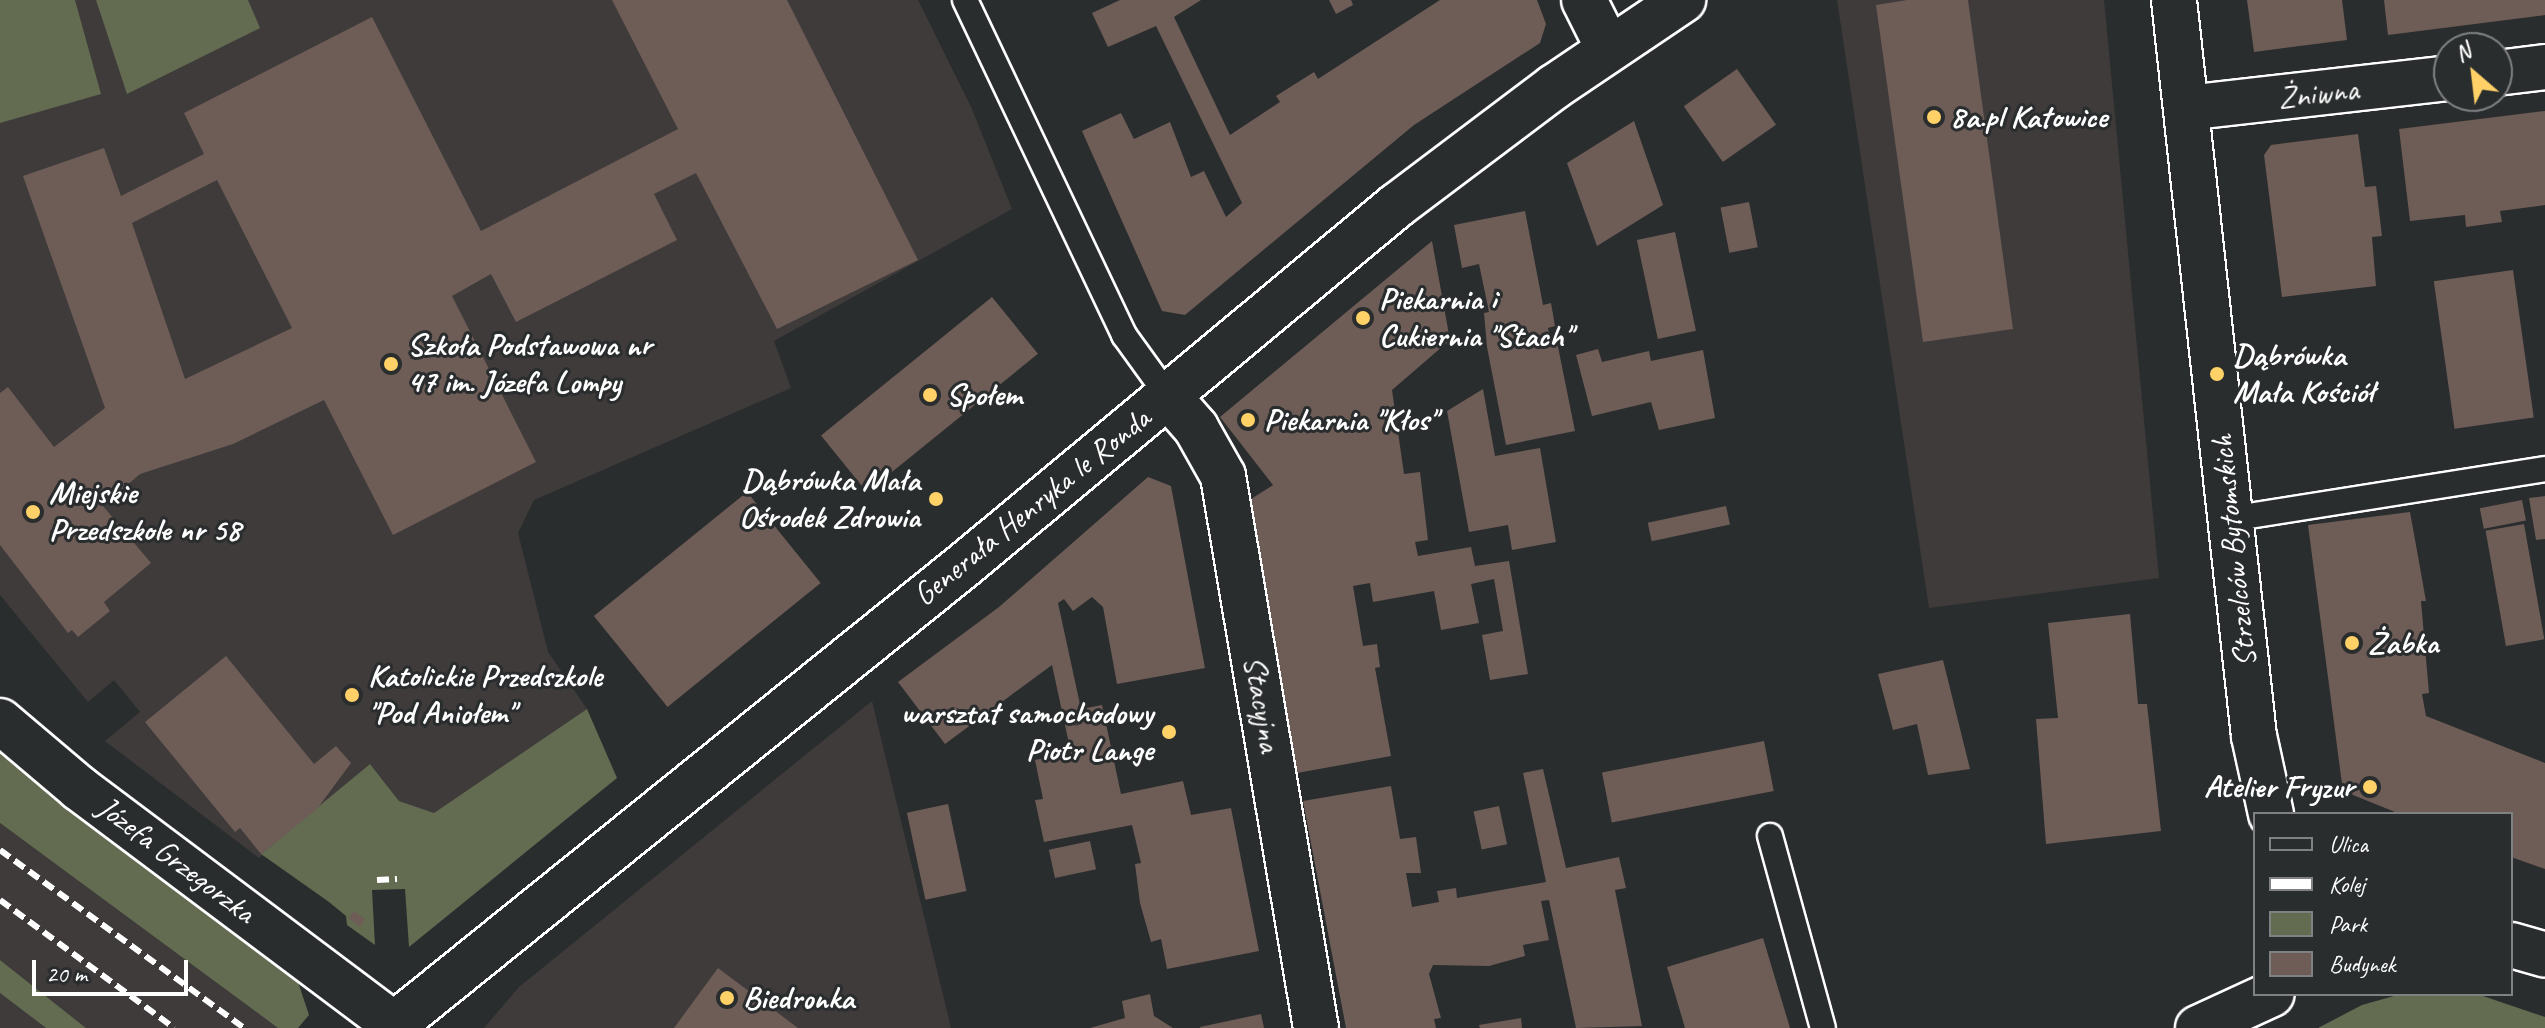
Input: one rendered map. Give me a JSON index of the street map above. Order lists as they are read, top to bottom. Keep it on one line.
{"streets":{"street":["Żniwna","Generała Henryka le Ronda","Strzelców Bytomskich","Stacyjna","Józefa Grzegorzka"]},"crossings":[["Żniwna","Strzelców Bytomskich"],["Generała Henryka le Ronda","Stacyjna"],["Generała Henryka le Ronda","Józefa Grzegorzka"]],"places":["8a.pl Katowice","Piekarnia i Cukiernia \"Stach\"","Szkoła Podstawowa nr 47 im. Józefa Lompy","Dąbrówka Mała Kościół","Społem","Piekarnia \"Kłos\"","Dąbrówka Mała Ośrodek Zdrowia","Miejskie Przedszkole nr 58","Żabka","Katolickie Przedszkole \"Pod Aniołem\"","warsztat samochodowy Piotr Lange","Atelier Fryzur","Biedronka"],"legend":["Ulica","Kolej","Park","Budynek"],"scale_bar":"20 m","north":"top left"}
